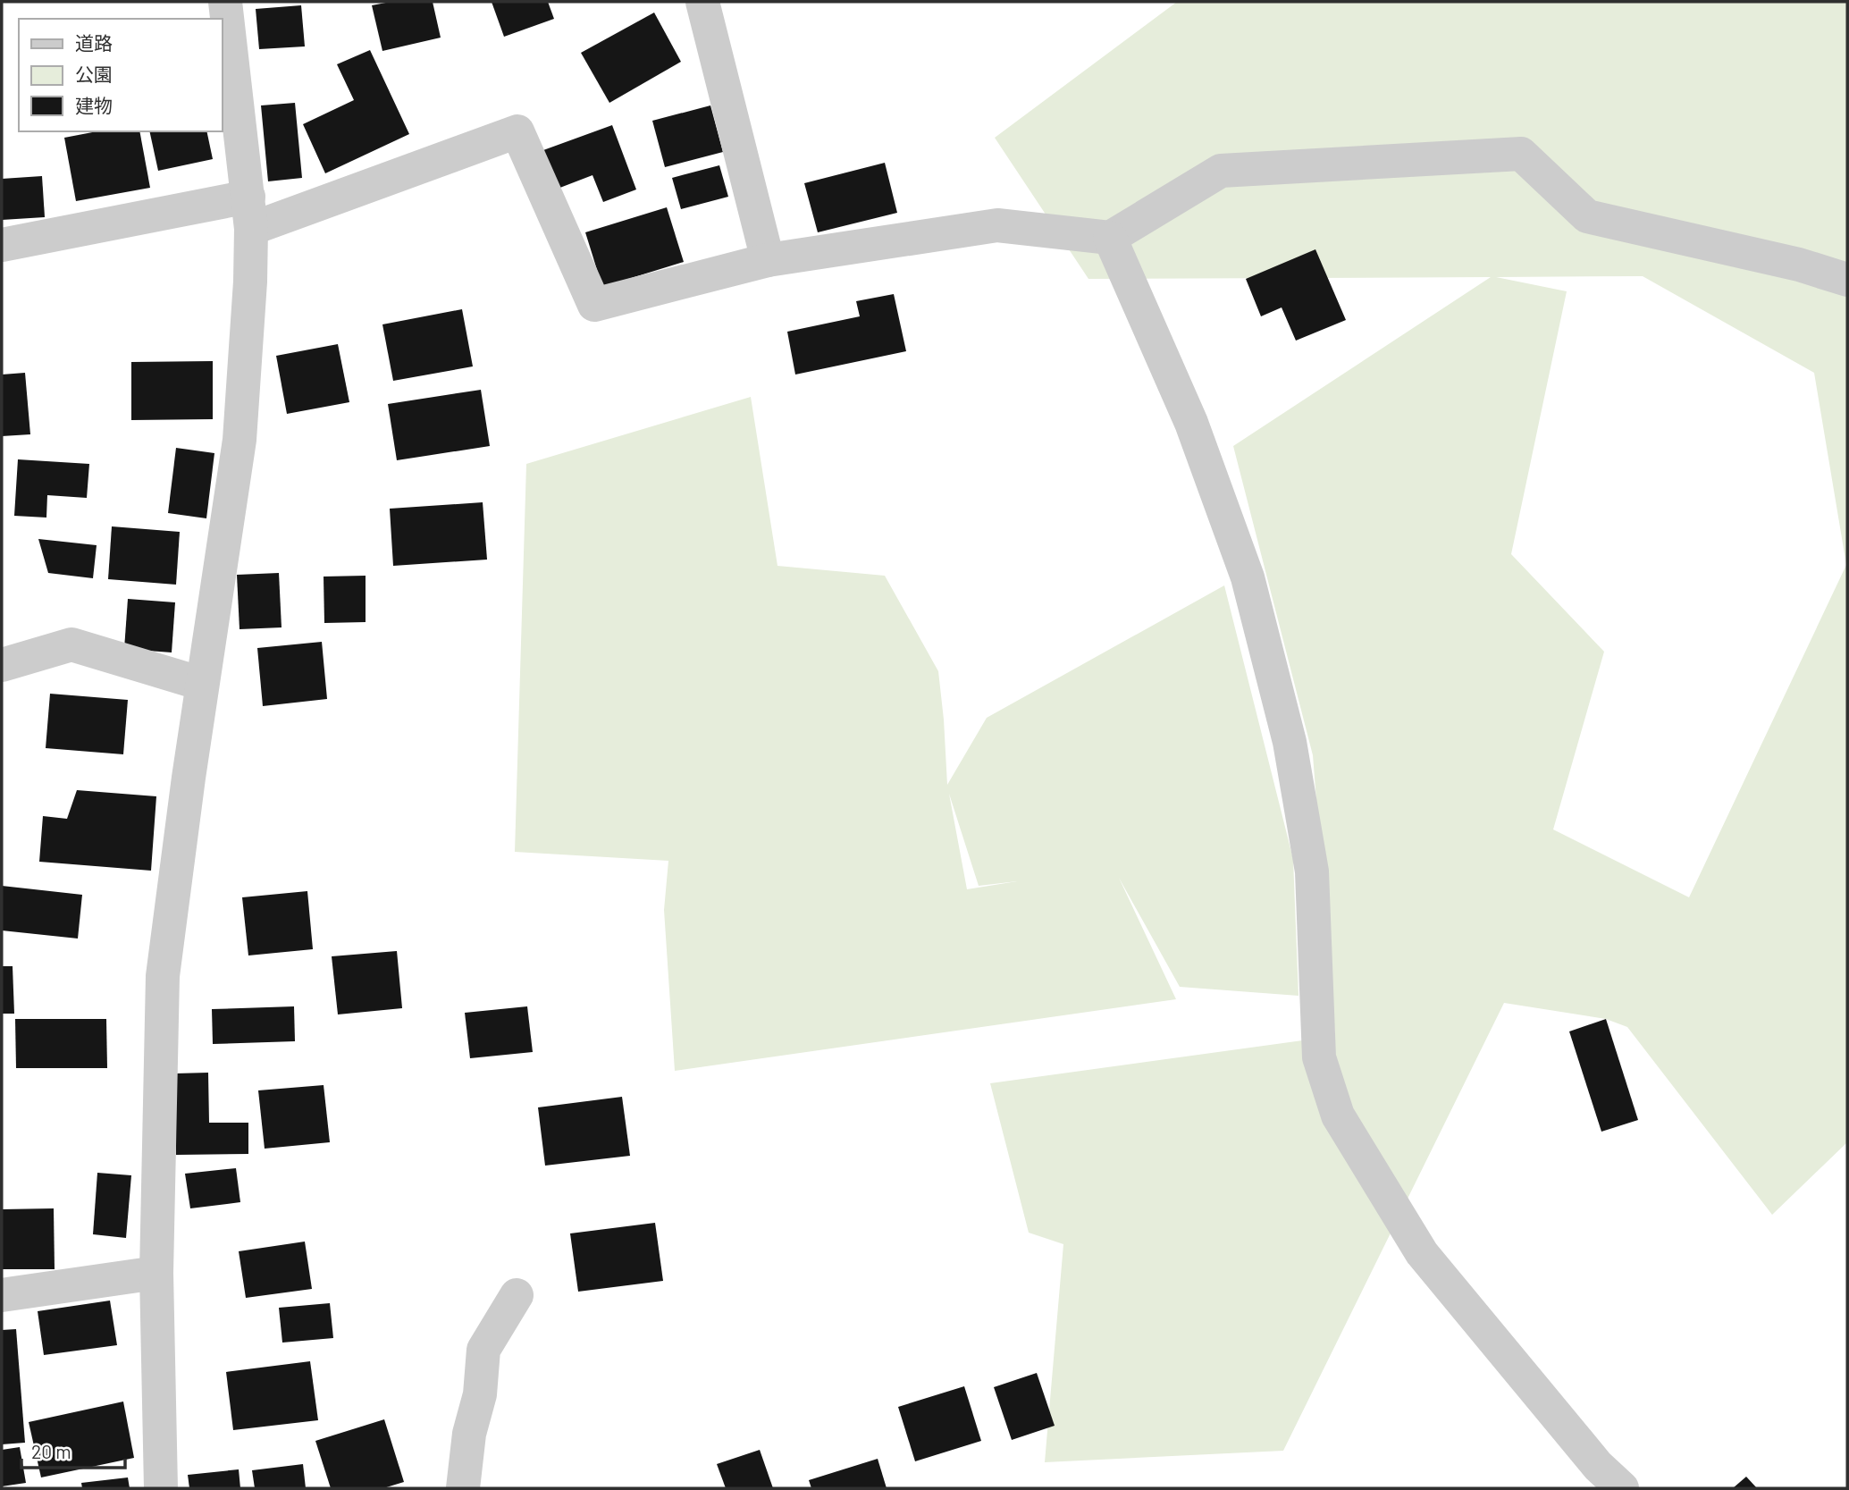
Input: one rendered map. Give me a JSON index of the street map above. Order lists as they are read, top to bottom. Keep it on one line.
{"legend":["道路","公園","建物"],"scale_bar":"20 m"}
